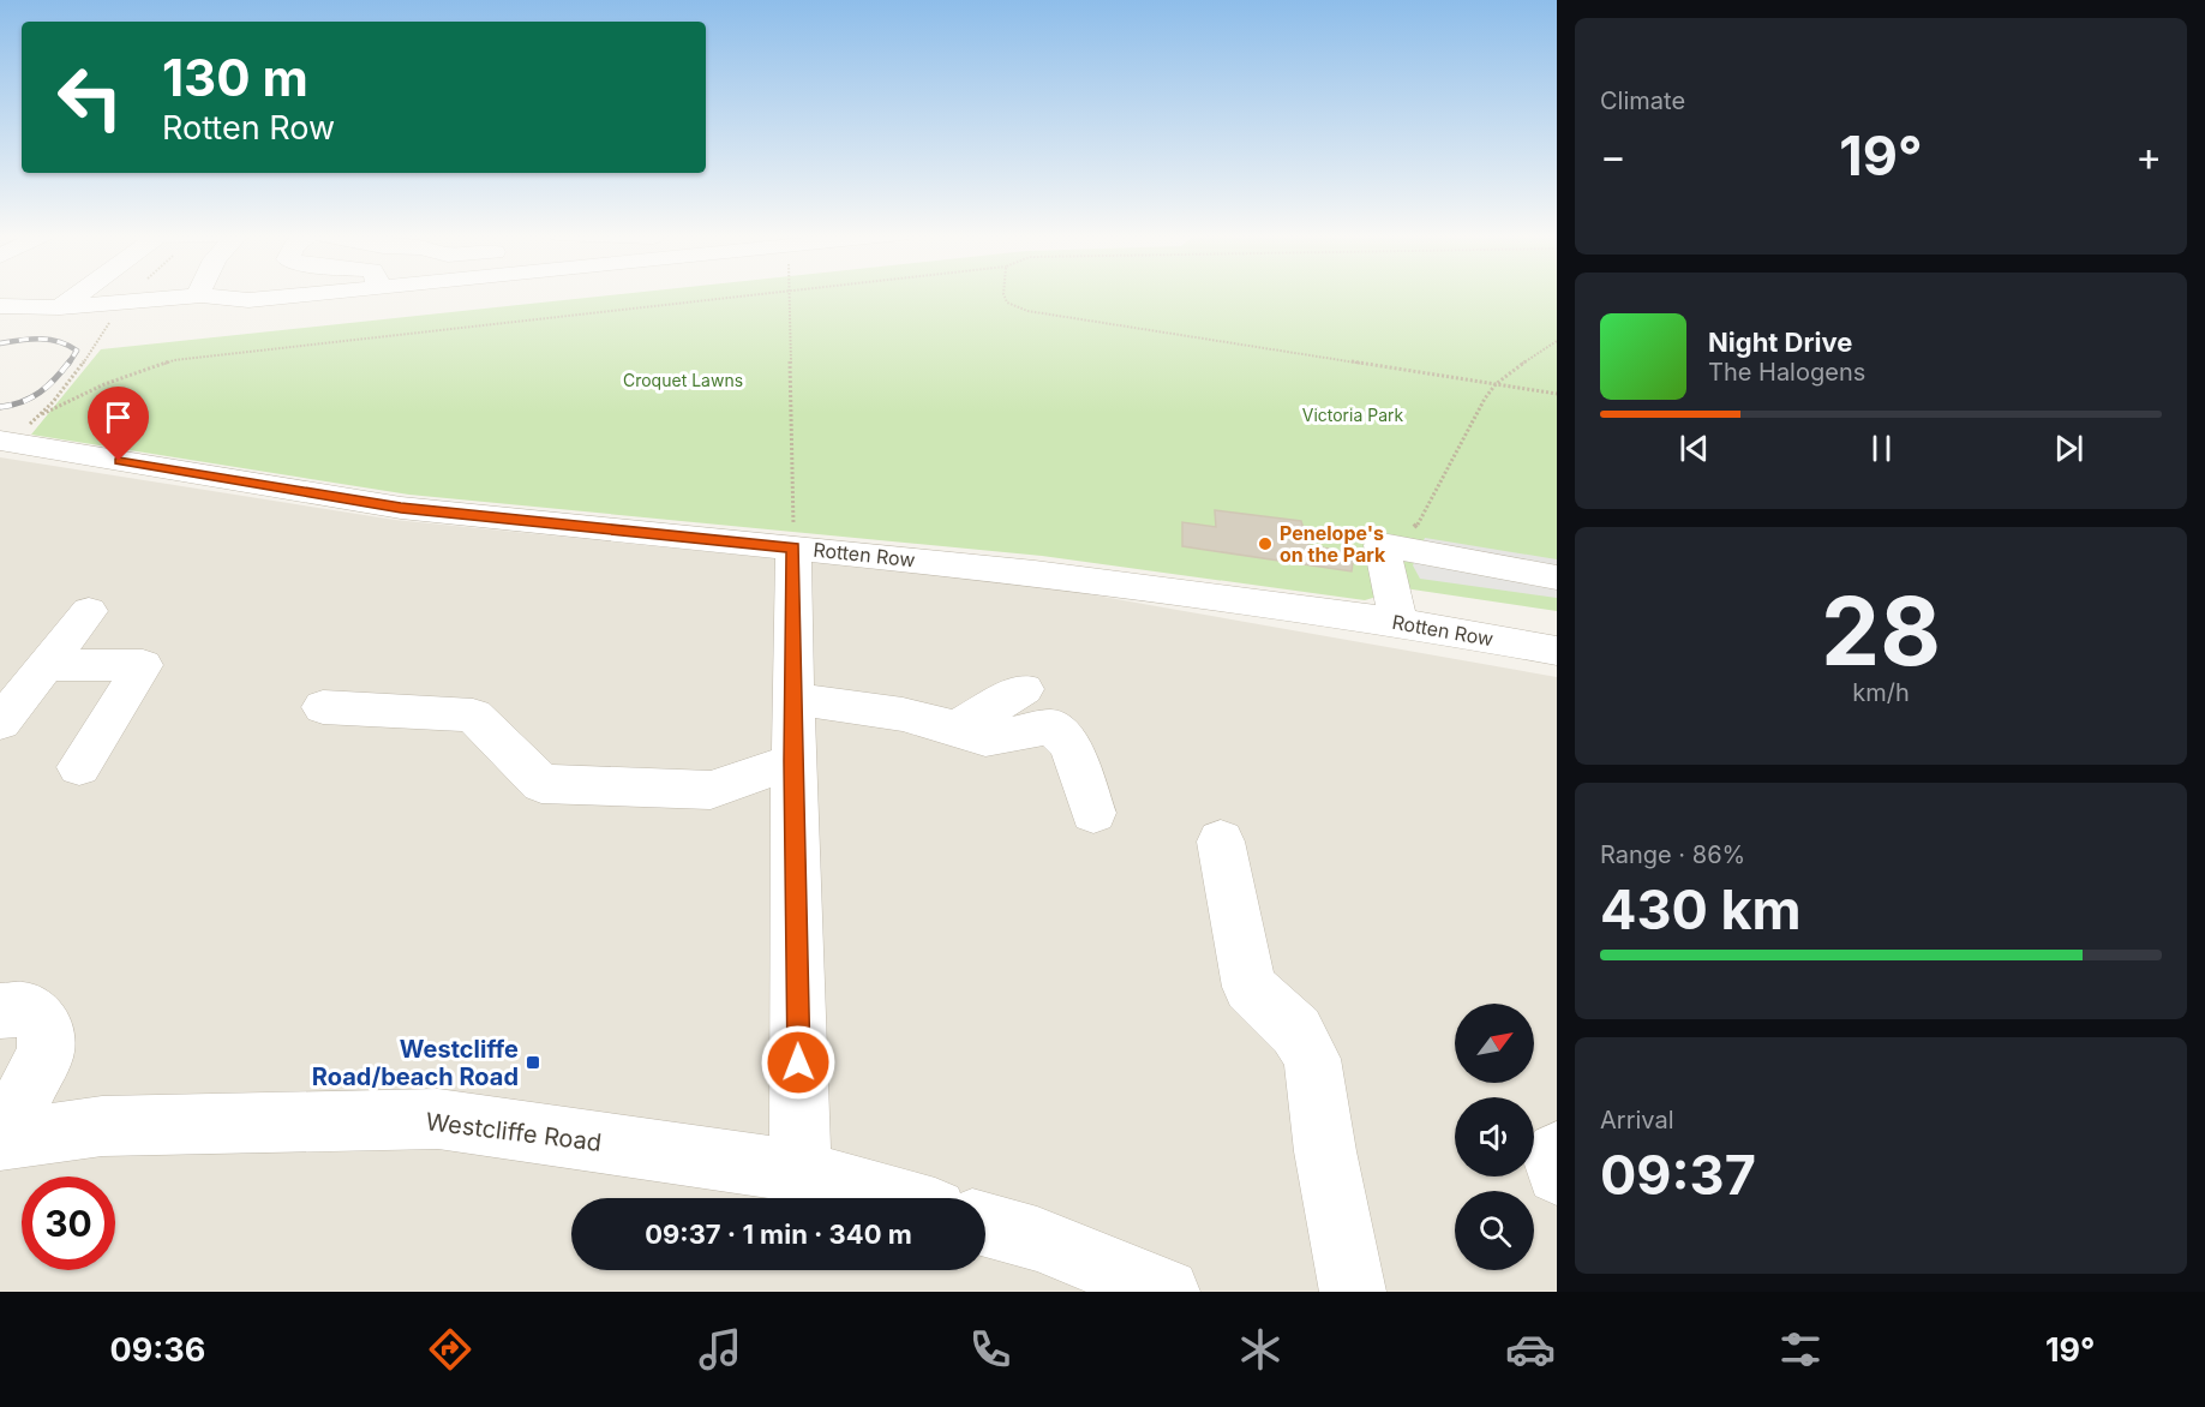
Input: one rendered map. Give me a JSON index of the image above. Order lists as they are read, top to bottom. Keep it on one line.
{"streets":{"street":["Rotten Row","Westcliffe Road"]},"parks":["Croquet Lawns","Victoria Park"],"places":{"other":["Penelope's on the Park"],"transit":["Westcliffe Road/beach Road"]},"north":"top right","page":{"tile":["Climate",["28","km/h"],["Range · 86%","430 km"],["Arrival","09:37"]],"turn":["130 m","Rotten Row"],"heat":["−","19°","+"],"song":["Night Drive","The Halogens"],"limit":"30","trip":"09:37 · 1 min · 340 m","tabs":["09:36","19°"]}}
